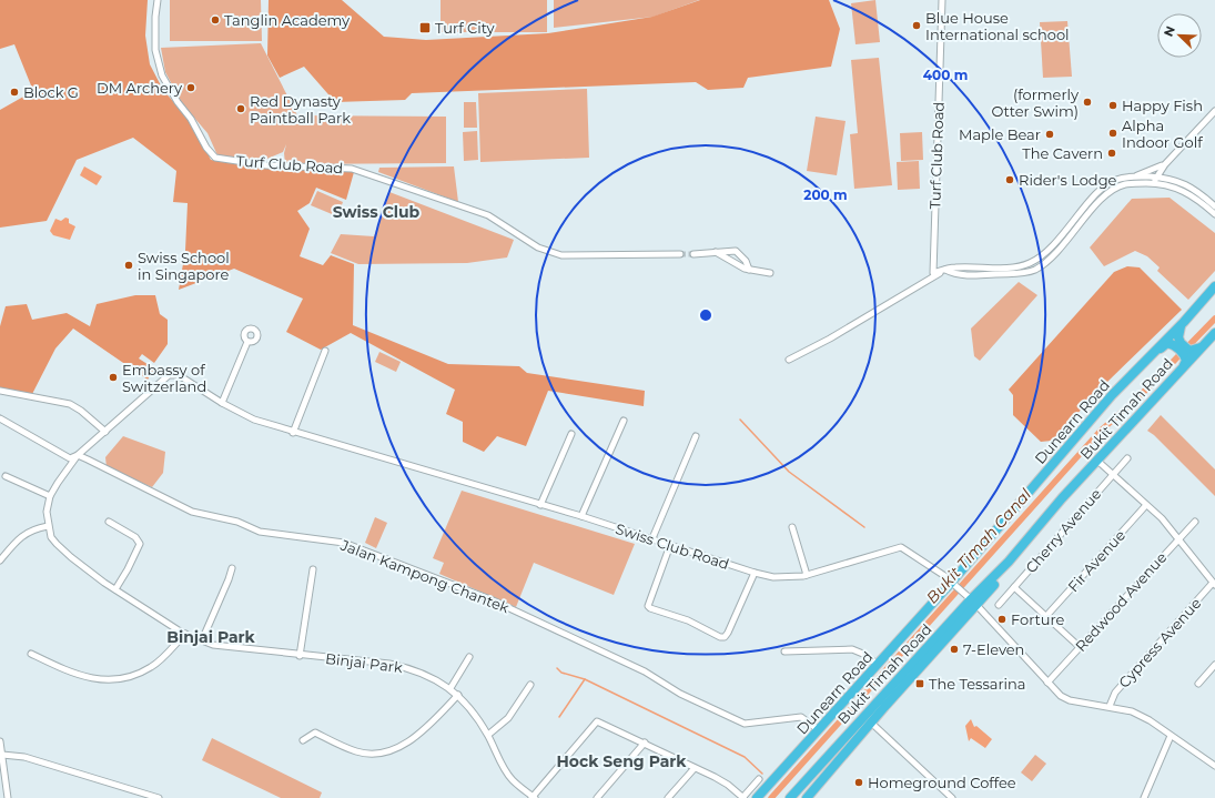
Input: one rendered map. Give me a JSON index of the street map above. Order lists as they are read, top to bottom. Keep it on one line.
{"streets":{"highway":["Bukit Timah Road","Dunearn Road"],"street":["Turf Club Road","Cherry Avenue","Swiss Club Road","Fir Avenue","Jalan Kampong Chantek","Redwood Avenue","Cypress Avenue","Binjai Park"]},"crossings":[["Dunearn Road","Swiss Club Road"],["Dunearn Road","Jalan Kampong Chantek"]],"districts":["Swiss Club","Binjai Park","Hock Seng Park"],"water":["Bukit Timah Canal"],"places":{"other":["Tanglin Academy","Blue House International school","DM Archery","Block G","(formerly Otter Swim)","Happy Fish","Red Dynasty Paintball Park","Alpha Indoor Golf","Maple Bear","The Cavern","Rider's Lodge","Swiss School in Singapore","Embassy of Switzerland","Forture","7-Eleven","Homeground Coffee"],"transit":["Turf City","The Tessarina"]},"north":"top left","rings":["400 m","200 m"]}
